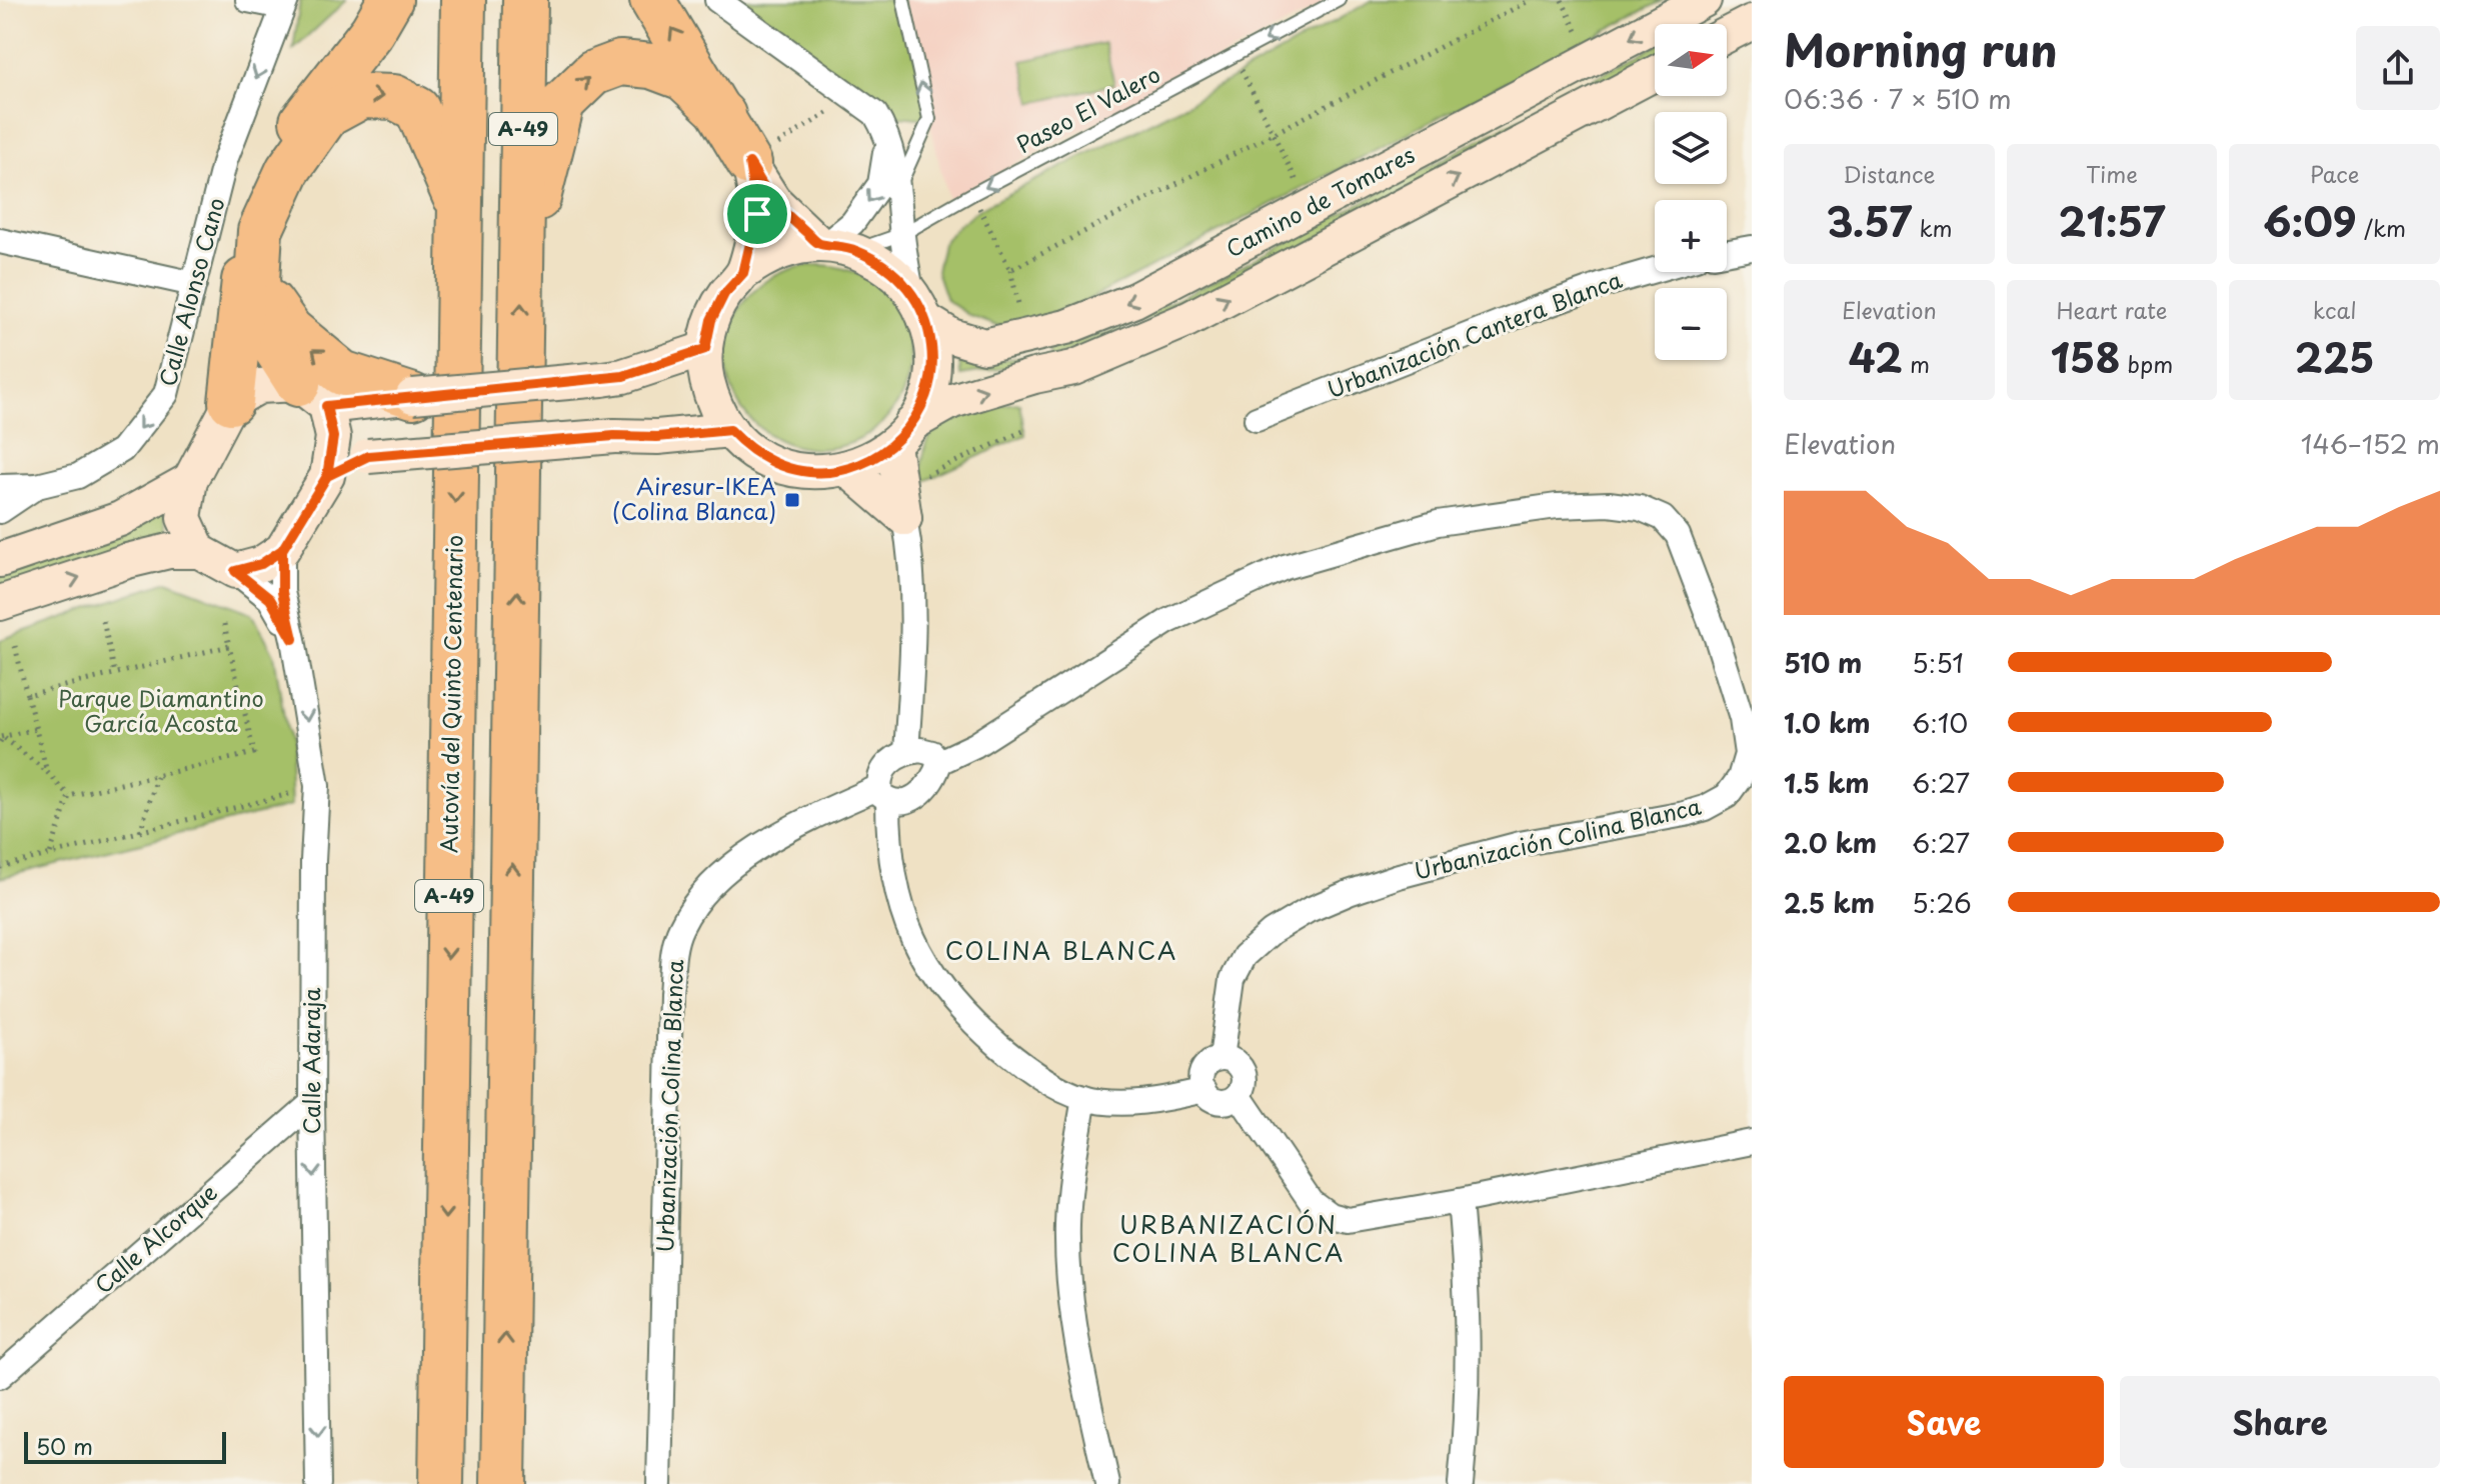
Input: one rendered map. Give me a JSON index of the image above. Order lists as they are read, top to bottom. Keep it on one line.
{"streets":{"highway":["A-49","Autovía del Quinto Centenario"],"street":["Camino de Tomares","Calle Alonso Cano","Urbanización Cantera Blanca","Urbanización Colina Blanca","Calle Adaraja","Calle Alcorque"],"lane":["Paseo El Valero"]},"crossings":[["Paseo El Valero","Camino de Tomares"],["Calle Adaraja","Calle Alcorque"]],"one_way":["Paseo El Valero","Calle Adaraja"],"districts":["COLINA BLANCA","URBANIZACIÓN COLINA BLANCA"],"parks":["Parque Diamantino García Acosta"],"places":{"transit":["Airesur-IKEA (Colina Blanca)"]},"scale_bar":"50 m","north":"right","page":{"heading":["Morning run","06:36 · 7 × 510 m"],"map_buttons":["+","−"],"stats":[["Distance","3.57 km"],["Time","21:57"],["Pace","6:09 /km"],["Elevation","42 m"],["Heart rate","158 bpm"],["kcal","225"]],"chart":["Elevation","146–152 m"],"list":[{"name":"510 m","note":"5:51"},{"name":"1.0 km","note":"6:10"},{"name":"1.5 km","note":"6:27"},{"name":"2.0 km","note":"6:27"},{"name":"2.5 km","note":"5:26"}],"buttons":["Save","Share"],"scale":"50 m"}}
